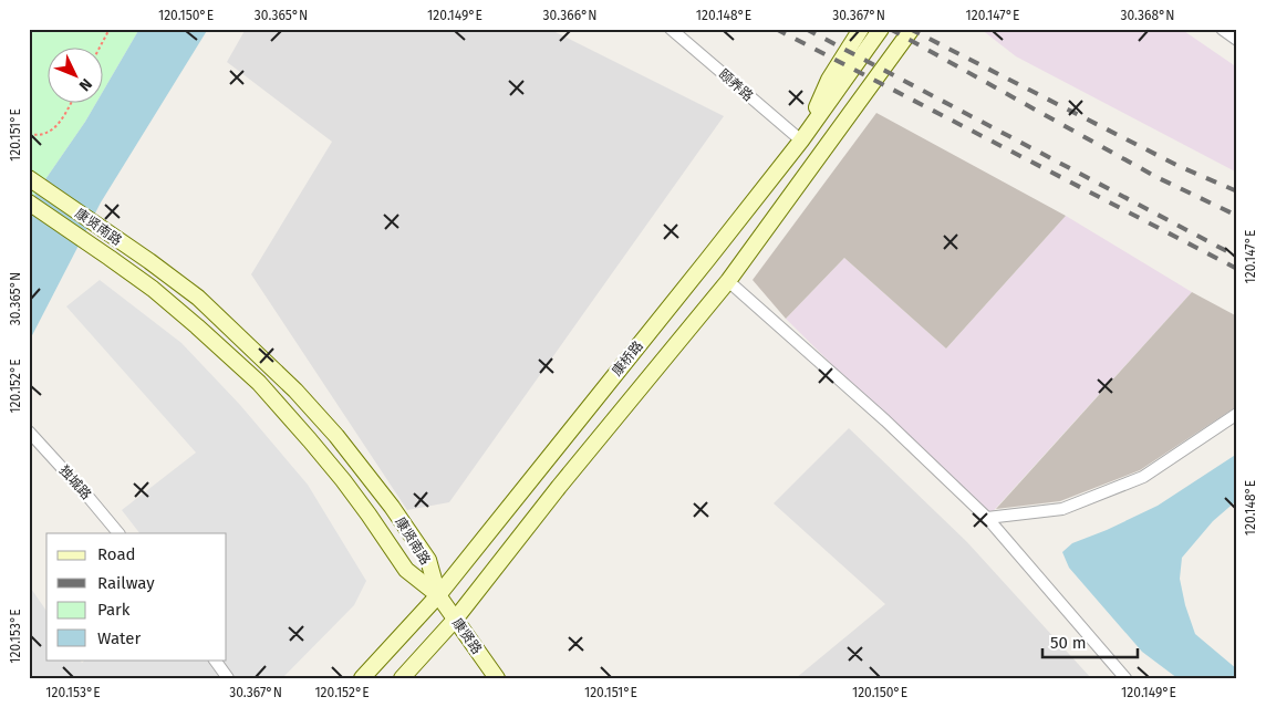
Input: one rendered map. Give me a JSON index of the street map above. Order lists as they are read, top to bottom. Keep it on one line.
{"streets":{"main road":["康贤南路","康桥路","康贤路"],"street":["颐养路","独城路"]},"crossings":[["颐养路","康桥路"],["康贤南路","康桥路"],["康贤南路","康贤路"],["康桥路","康贤路"]],"legend":["Road","Railway","Park","Water"],"scale_bar":"50 m","north":"bottom right","coordinates":["120.150°E","30.365°N","120.149°E","30.366°N","120.148°E","30.367°N","120.147°E","30.368°N","120.151°E","120.152°E","120.153°E"]}
